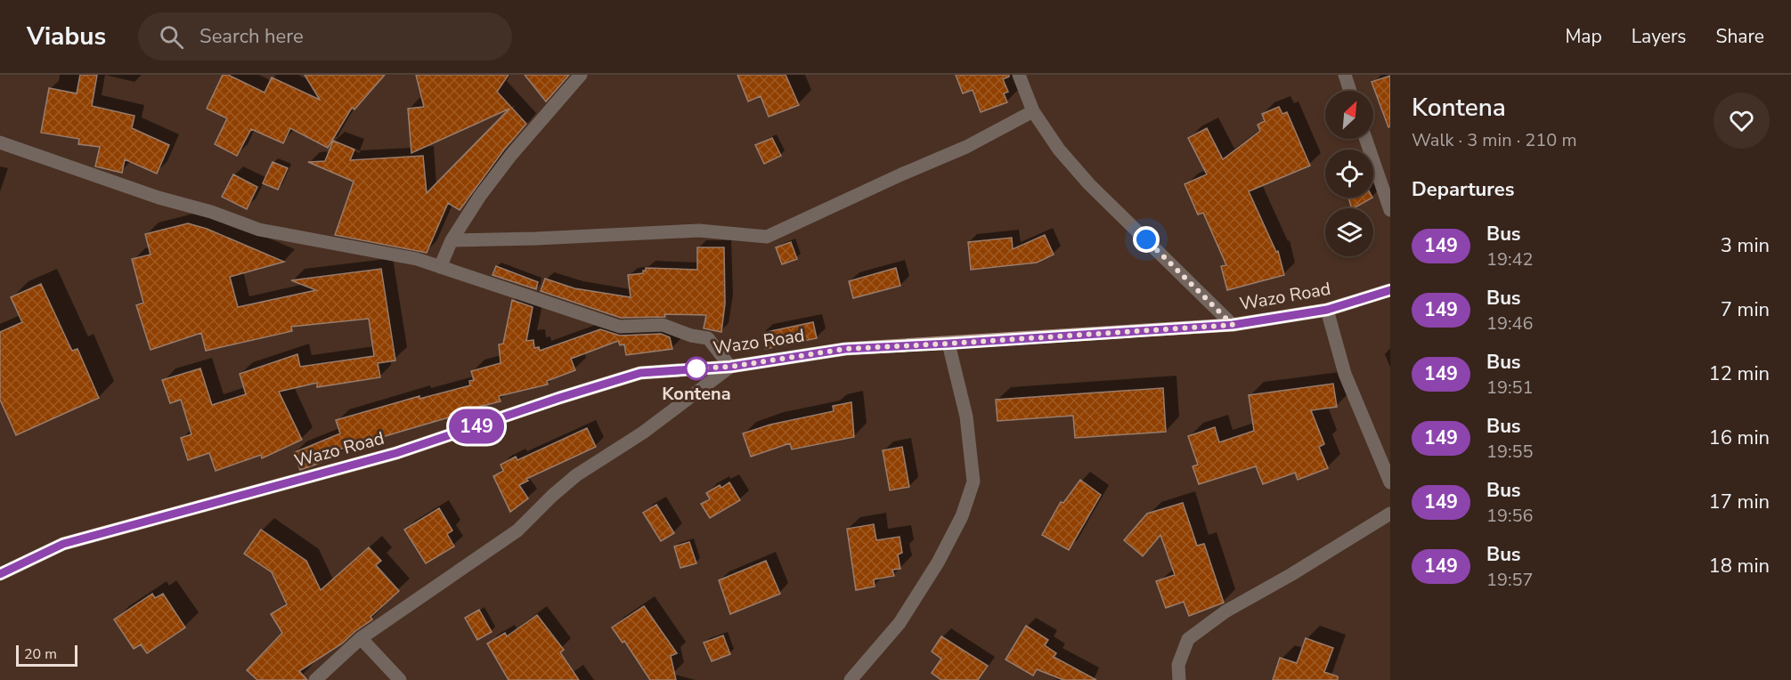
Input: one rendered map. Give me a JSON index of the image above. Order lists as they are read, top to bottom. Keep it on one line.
{"streets":{"main road":["Wazo Road"]},"places":["Kontena"],"lines":["bus line 149"],"scale_bar":"20 m","north":"top right","page":{"header":"Viabus","search":"Search here","nav":["Map","Layers","Share"],"on_map":"149","heading":[["Kontena","Walk · 3 min · 210 m"],"Departures"],"list":[{"mark":"149","name":"Bus","note":"19:42","value":"3 min"},{"mark":"149","name":"Bus","note":"19:46","value":"7 min"},{"mark":"149","name":"Bus","note":"19:51","value":"12 min"},{"mark":"149","name":"Bus","note":"19:55","value":"16 min"},{"mark":"149","name":"Bus","note":"19:56","value":"17 min"},{"mark":"149","name":"Bus","note":"19:57","value":"18 min"}],"scale":"20 m"}}
